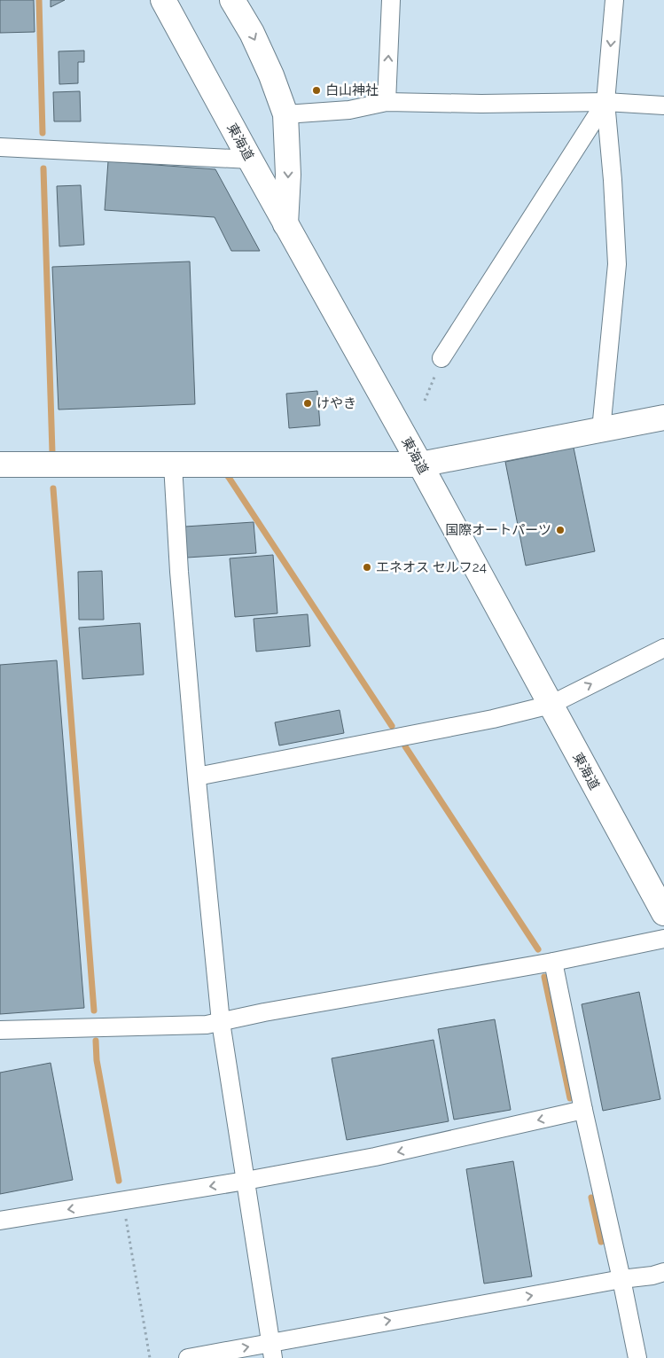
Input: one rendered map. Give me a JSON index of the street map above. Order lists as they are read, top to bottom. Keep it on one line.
{"streets":{"main road":["東海道"]},"places":["白山神社","けやき","国際オートパーツ","エネオス セルフ24"]}
